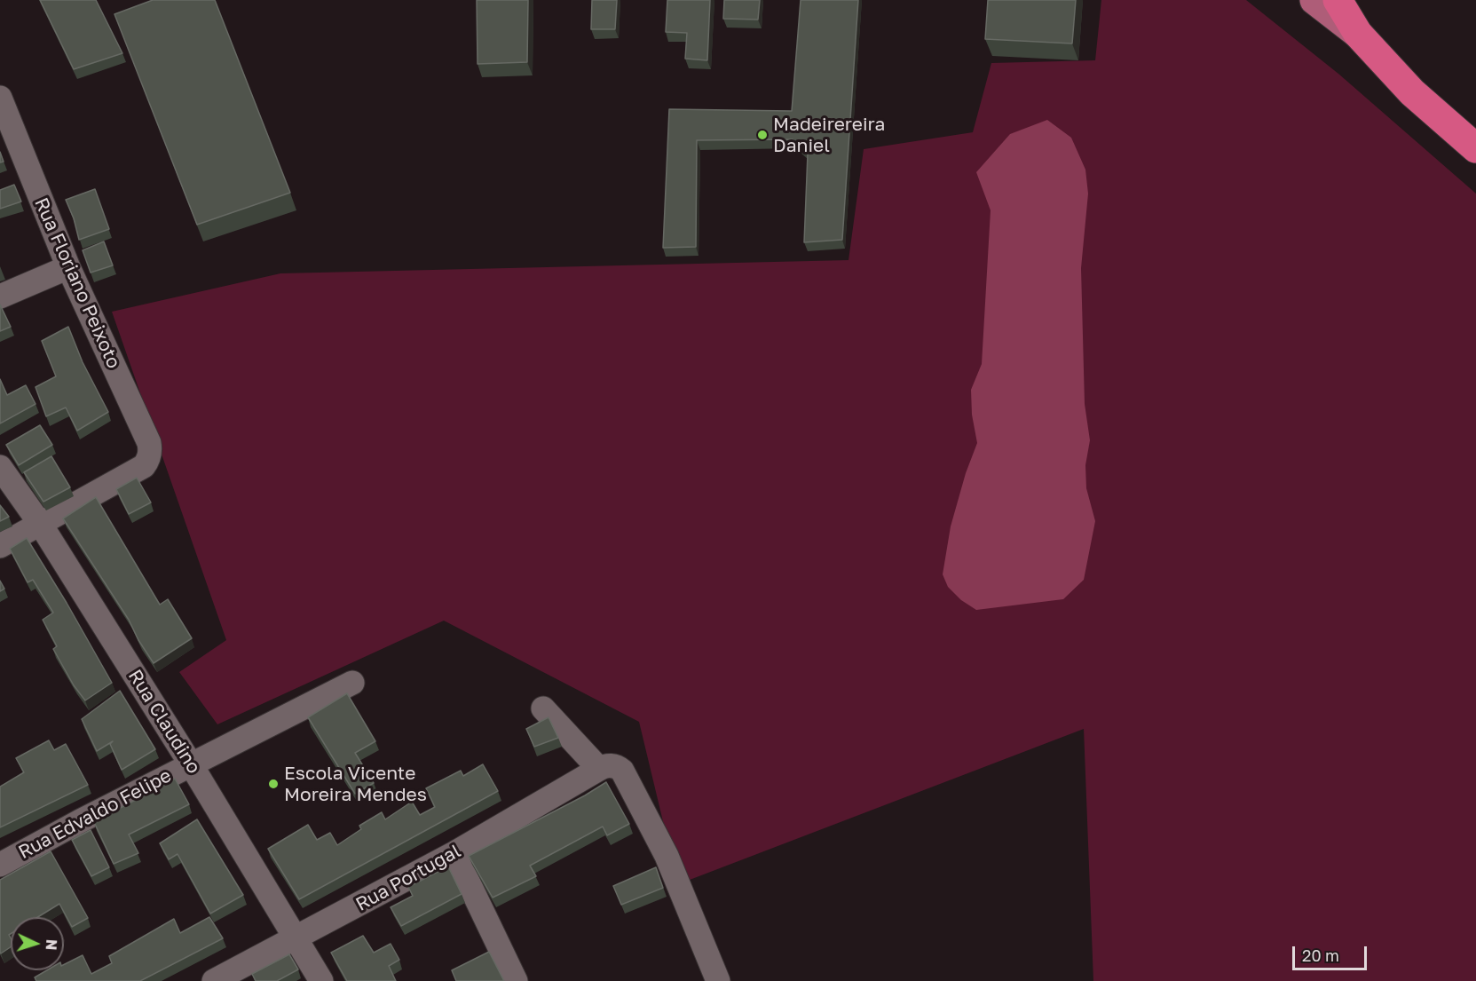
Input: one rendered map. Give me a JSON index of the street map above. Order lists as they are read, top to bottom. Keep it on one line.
{"streets":{"street":["Rua Floriano Peixoto","Rua Claudino","Rua Edvaldo Felipe","Rua Portugal"]},"crossings":[["Rua Floriano Peixoto","Rua Claudino"],["Rua Claudino","Rua Edvaldo Felipe"],["Rua Claudino","Rua Portugal"]],"places":["Madeirereira Daniel","Escola Vicente Moreira Mendes"],"scale_bar":"20 m","north":"right"}
